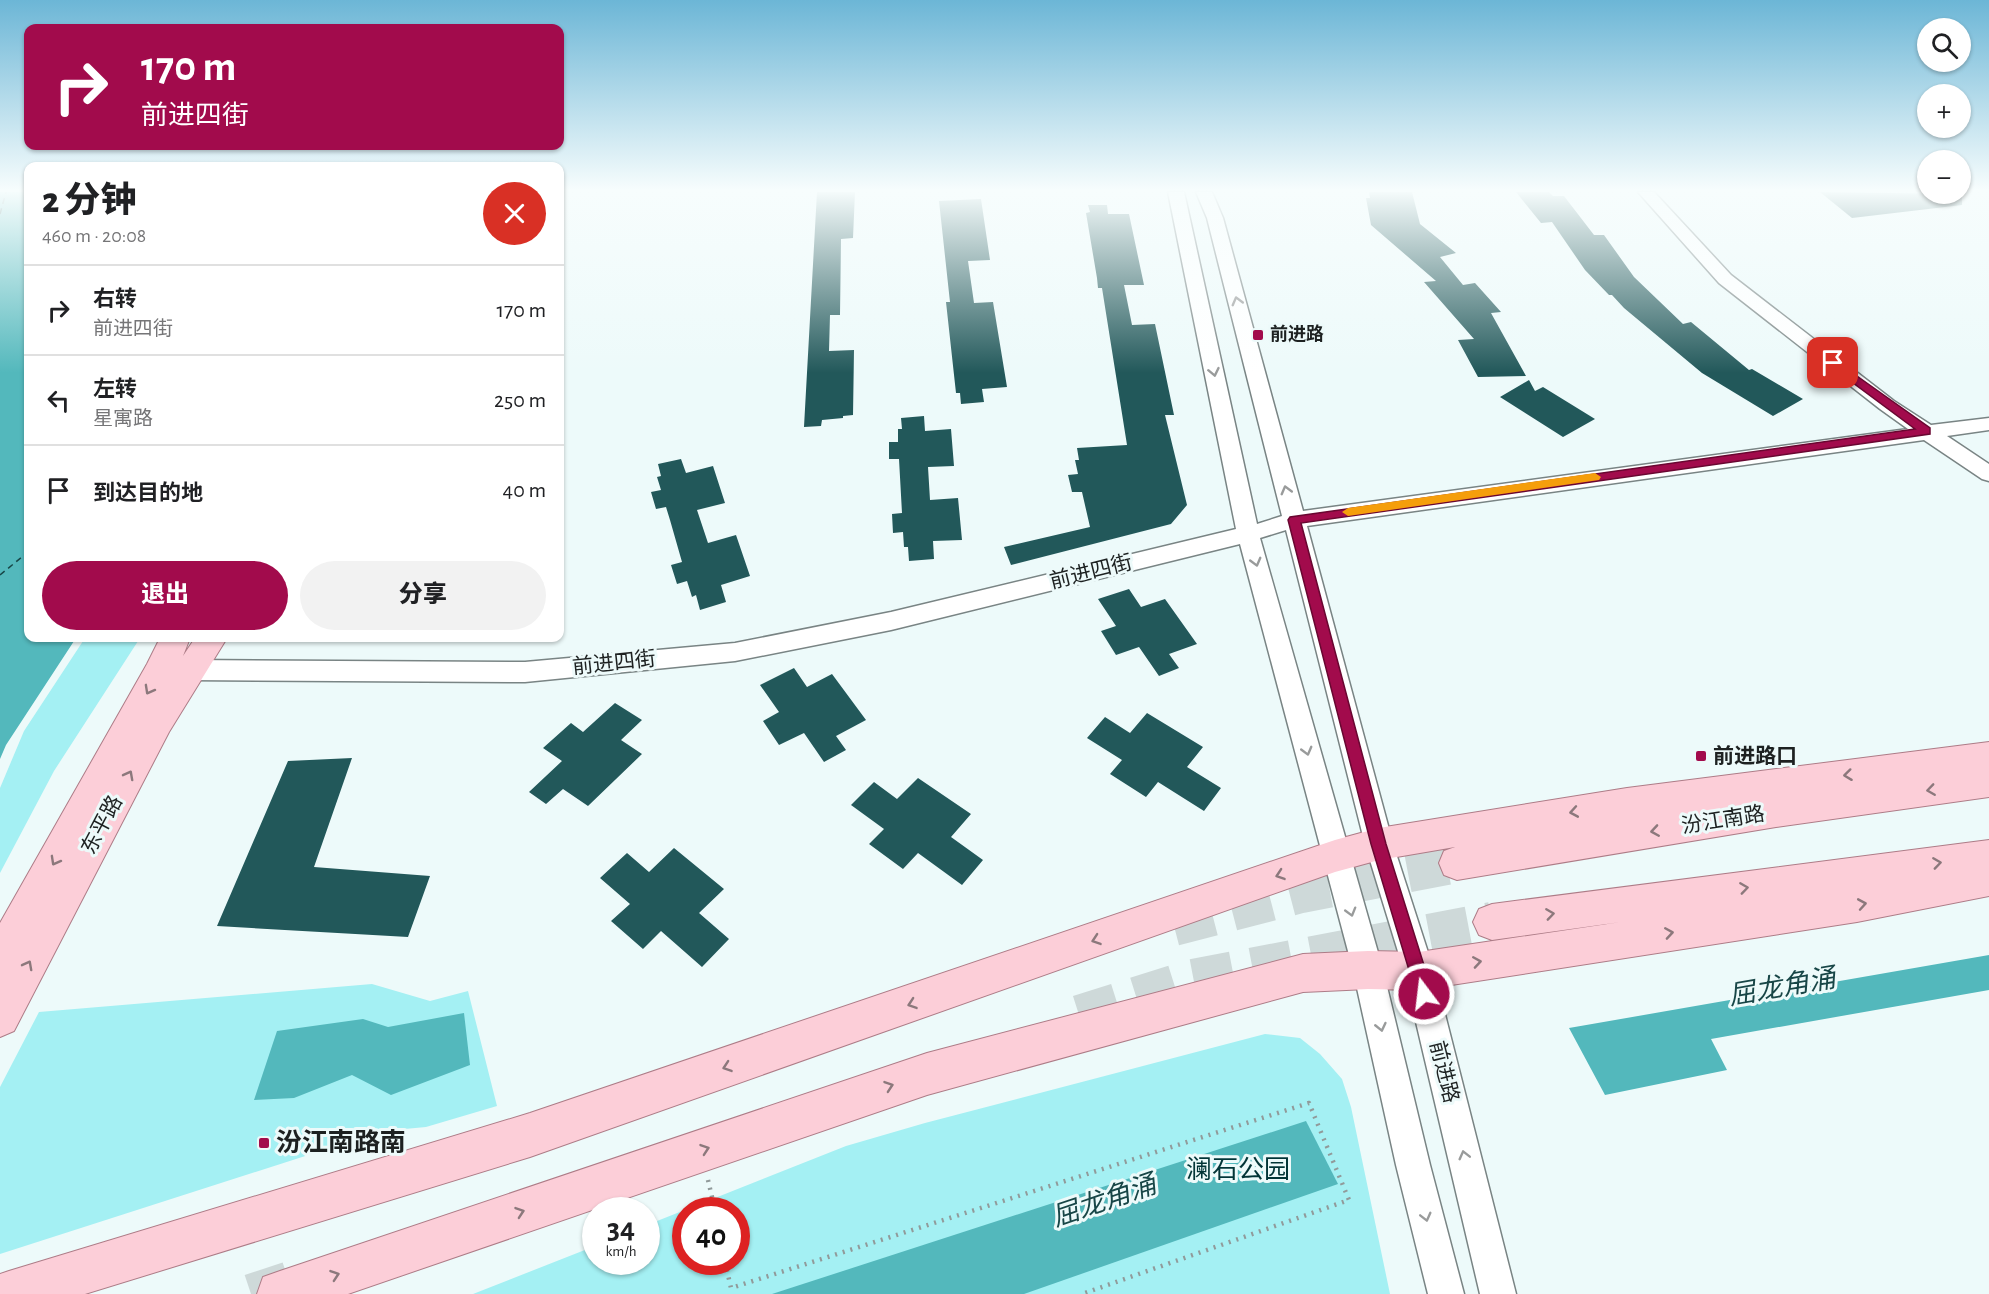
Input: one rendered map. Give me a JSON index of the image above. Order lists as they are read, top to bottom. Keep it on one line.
{"streets":{"main road":["汾江南路","东平路"],"street":["前进四街","前进路"]},"crossings":[["前进四街","东平路"],["前进四街","前进路"]],"water":["屈龙角涌"],"parks":["澜石公园"],"places":{"transit":["前进路","前进路口","汾江南路南"]},"page":{"map_buttons":["+","−"],"turn":["170 m","前进四街"],"heading":["2 分钟","460 m · 20:08"],"list":[{"name":"右转","note":"前进四街","value":"170 m"},{"name":"左转","note":"星寓路","value":"250 m"},{"name":"到达目的地","value":"40 m"}],"buttons":["退出","分享"],"speed":"34 km/h","limit":"40"}}
